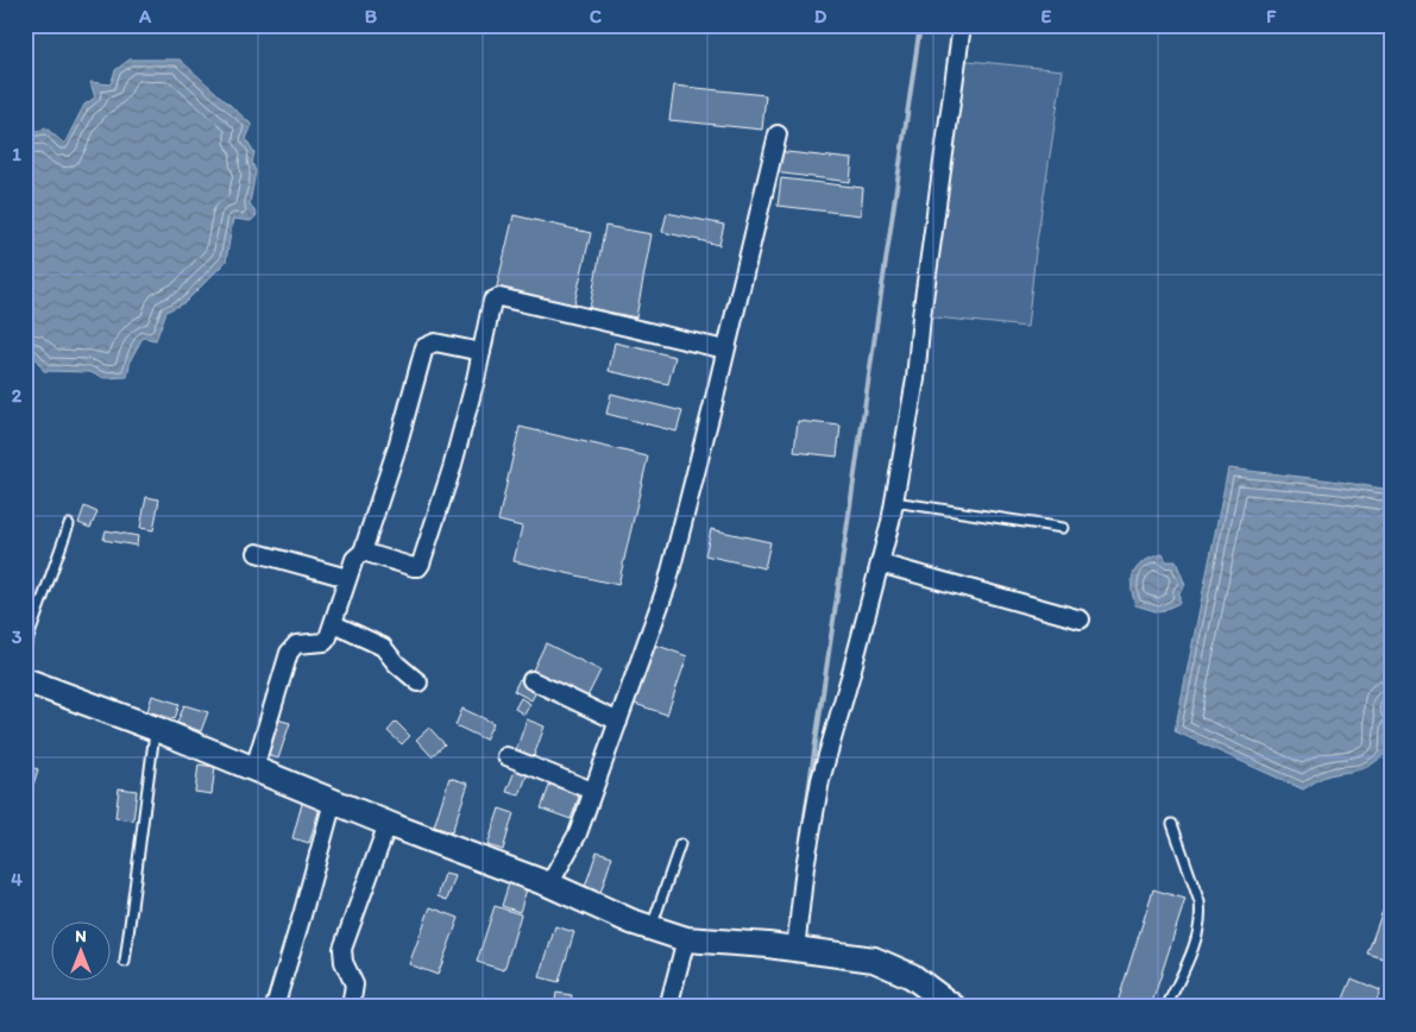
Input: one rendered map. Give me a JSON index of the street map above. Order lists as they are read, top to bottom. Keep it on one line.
{"north":"top","grid":{"columns":["A","B","C","D","E","F"],"rows":["1","2","3","4"]}}
